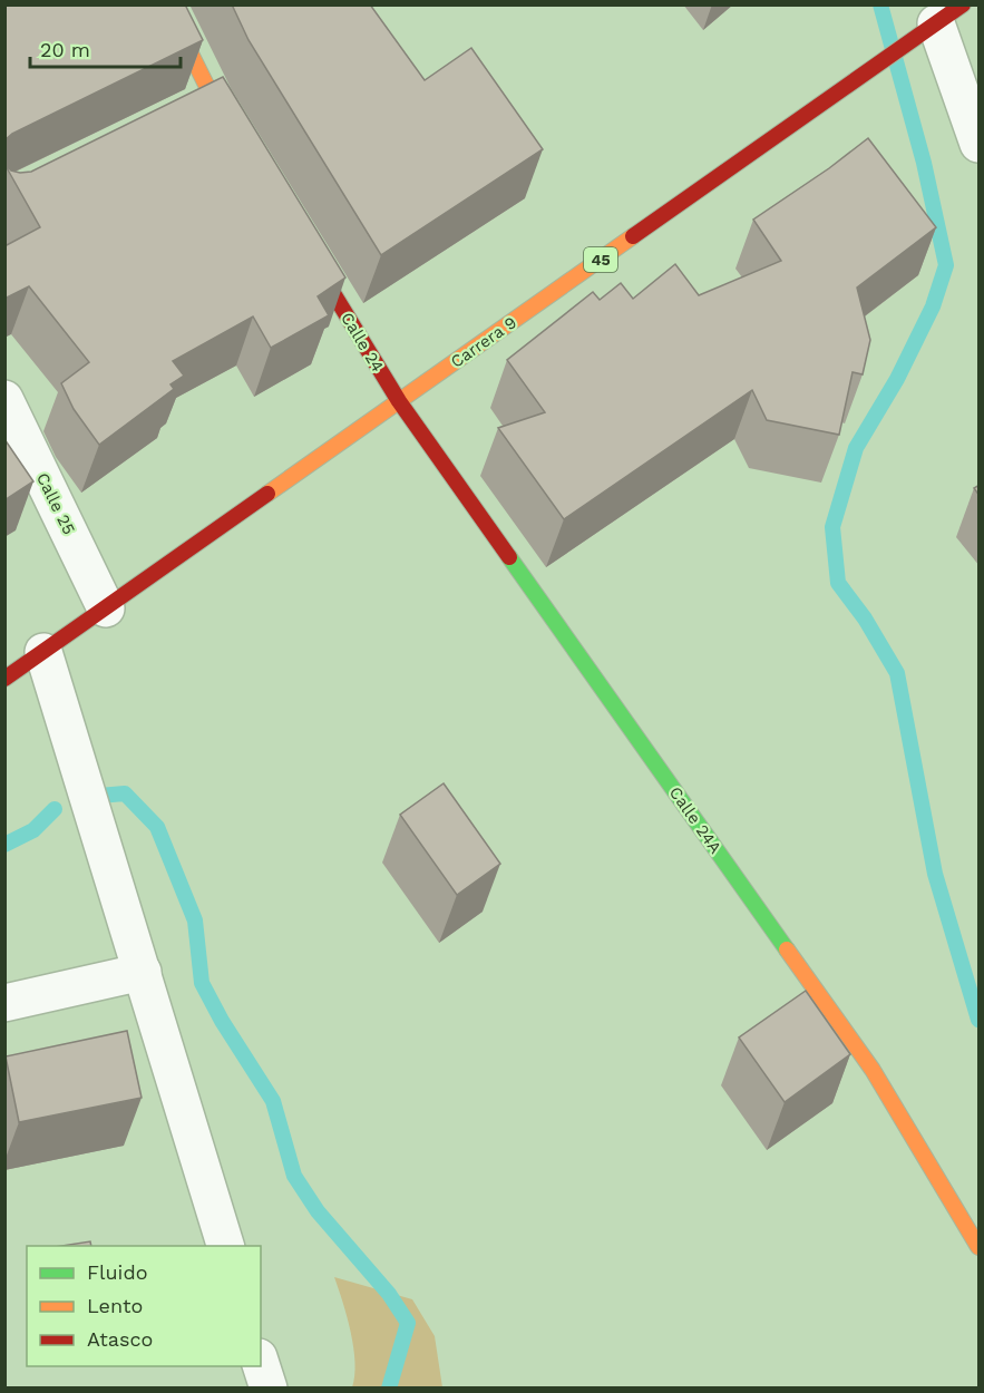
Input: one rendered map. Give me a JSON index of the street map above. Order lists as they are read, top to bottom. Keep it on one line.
{"streets":{"main road":["45","Calle 24","Carrera 9","Calle 24A"],"street":["Calle 25"]},"crossings":[["Calle 24","Carrera 9"],["Calle 24","Calle 24A"],["Carrera 9","Calle 25"],["Carrera 9","Calle 24A"]],"legend":["Fluido","Lento","Atasco"],"scale_bar":"20 m"}
